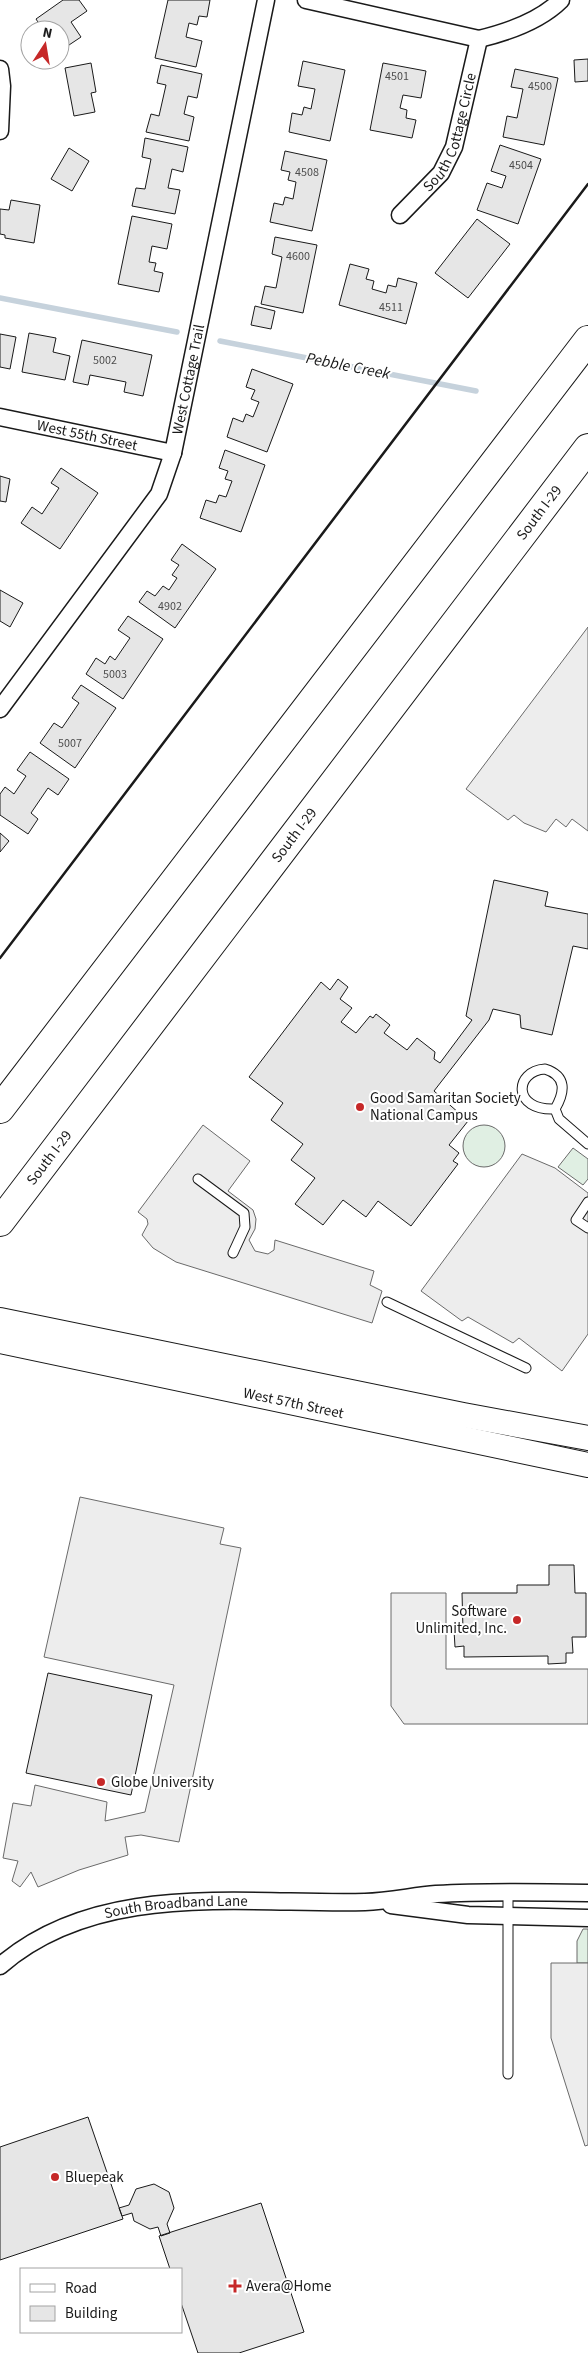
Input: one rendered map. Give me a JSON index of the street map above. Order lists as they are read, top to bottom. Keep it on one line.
{"streets":{"highway":["South I-29"],"main road":["West 57th Street"],"street":["South Cottage Circle","West Cottage Trail","West 55th Street","South Broadband Lane"]},"crossings":[["West Cottage Trail","West 55th Street"]],"water":["Pebble Creek"],"places":{"other":["Good Samaritan Society National Campus","Software Unlimited, Inc.","Globe University","Bluepeak"],"health":["Avera@Home"]},"house_numbers":["4501","4500","4504","4508","4600","4511","5002","4902","5003","5007"],"legend":["Road","Building"],"north":"top"}
